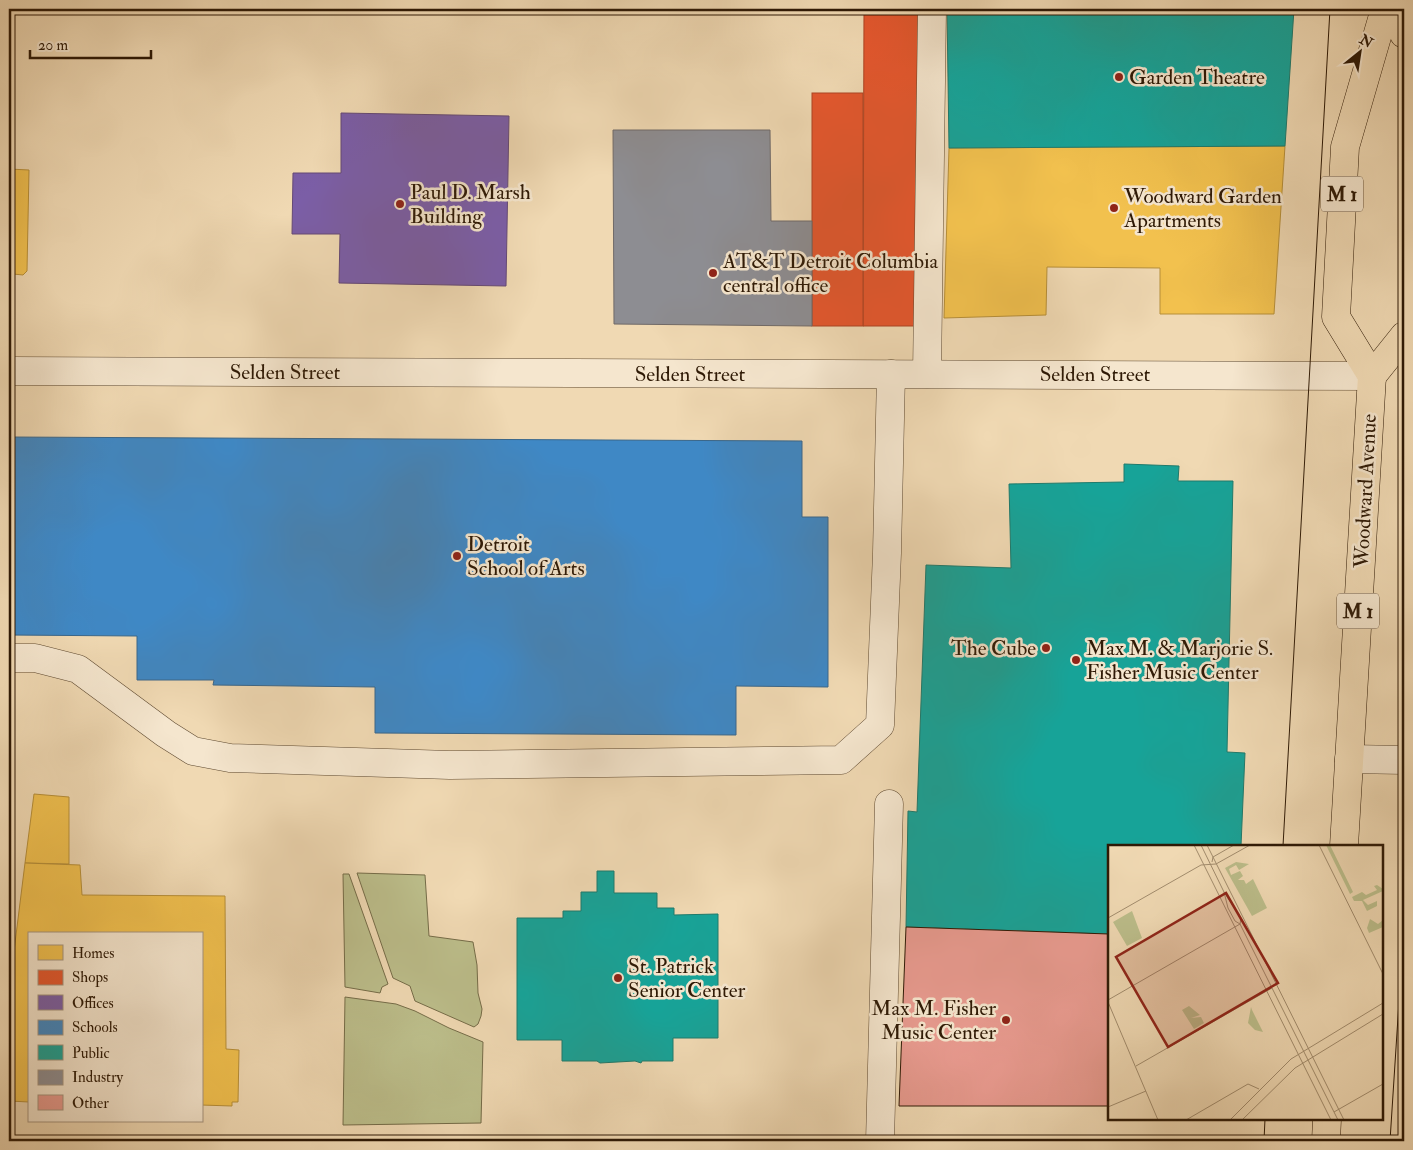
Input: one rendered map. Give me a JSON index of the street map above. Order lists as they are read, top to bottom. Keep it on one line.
{"streets":{"main road":["M 1","Woodward Avenue"],"street":["Selden Street"]},"crossings":[["M 1","Selden Street"],["M 1","Woodward Avenue"],["Selden Street","Woodward Avenue"]],"places":["Garden Theatre","Paul D. Marsh Building","Woodward Garden Apartments","AT&T Detroit Columbia central office","Detroit School of Arts","The Cube","Max M. & Marjorie S. Fisher Music Center","St. Patrick Senior Center","Max M. Fisher Music Center"],"legend":["Homes","Shops","Offices","Schools","Public","Industry","Other"],"scale_bar":"20 m","north":"top right"}
